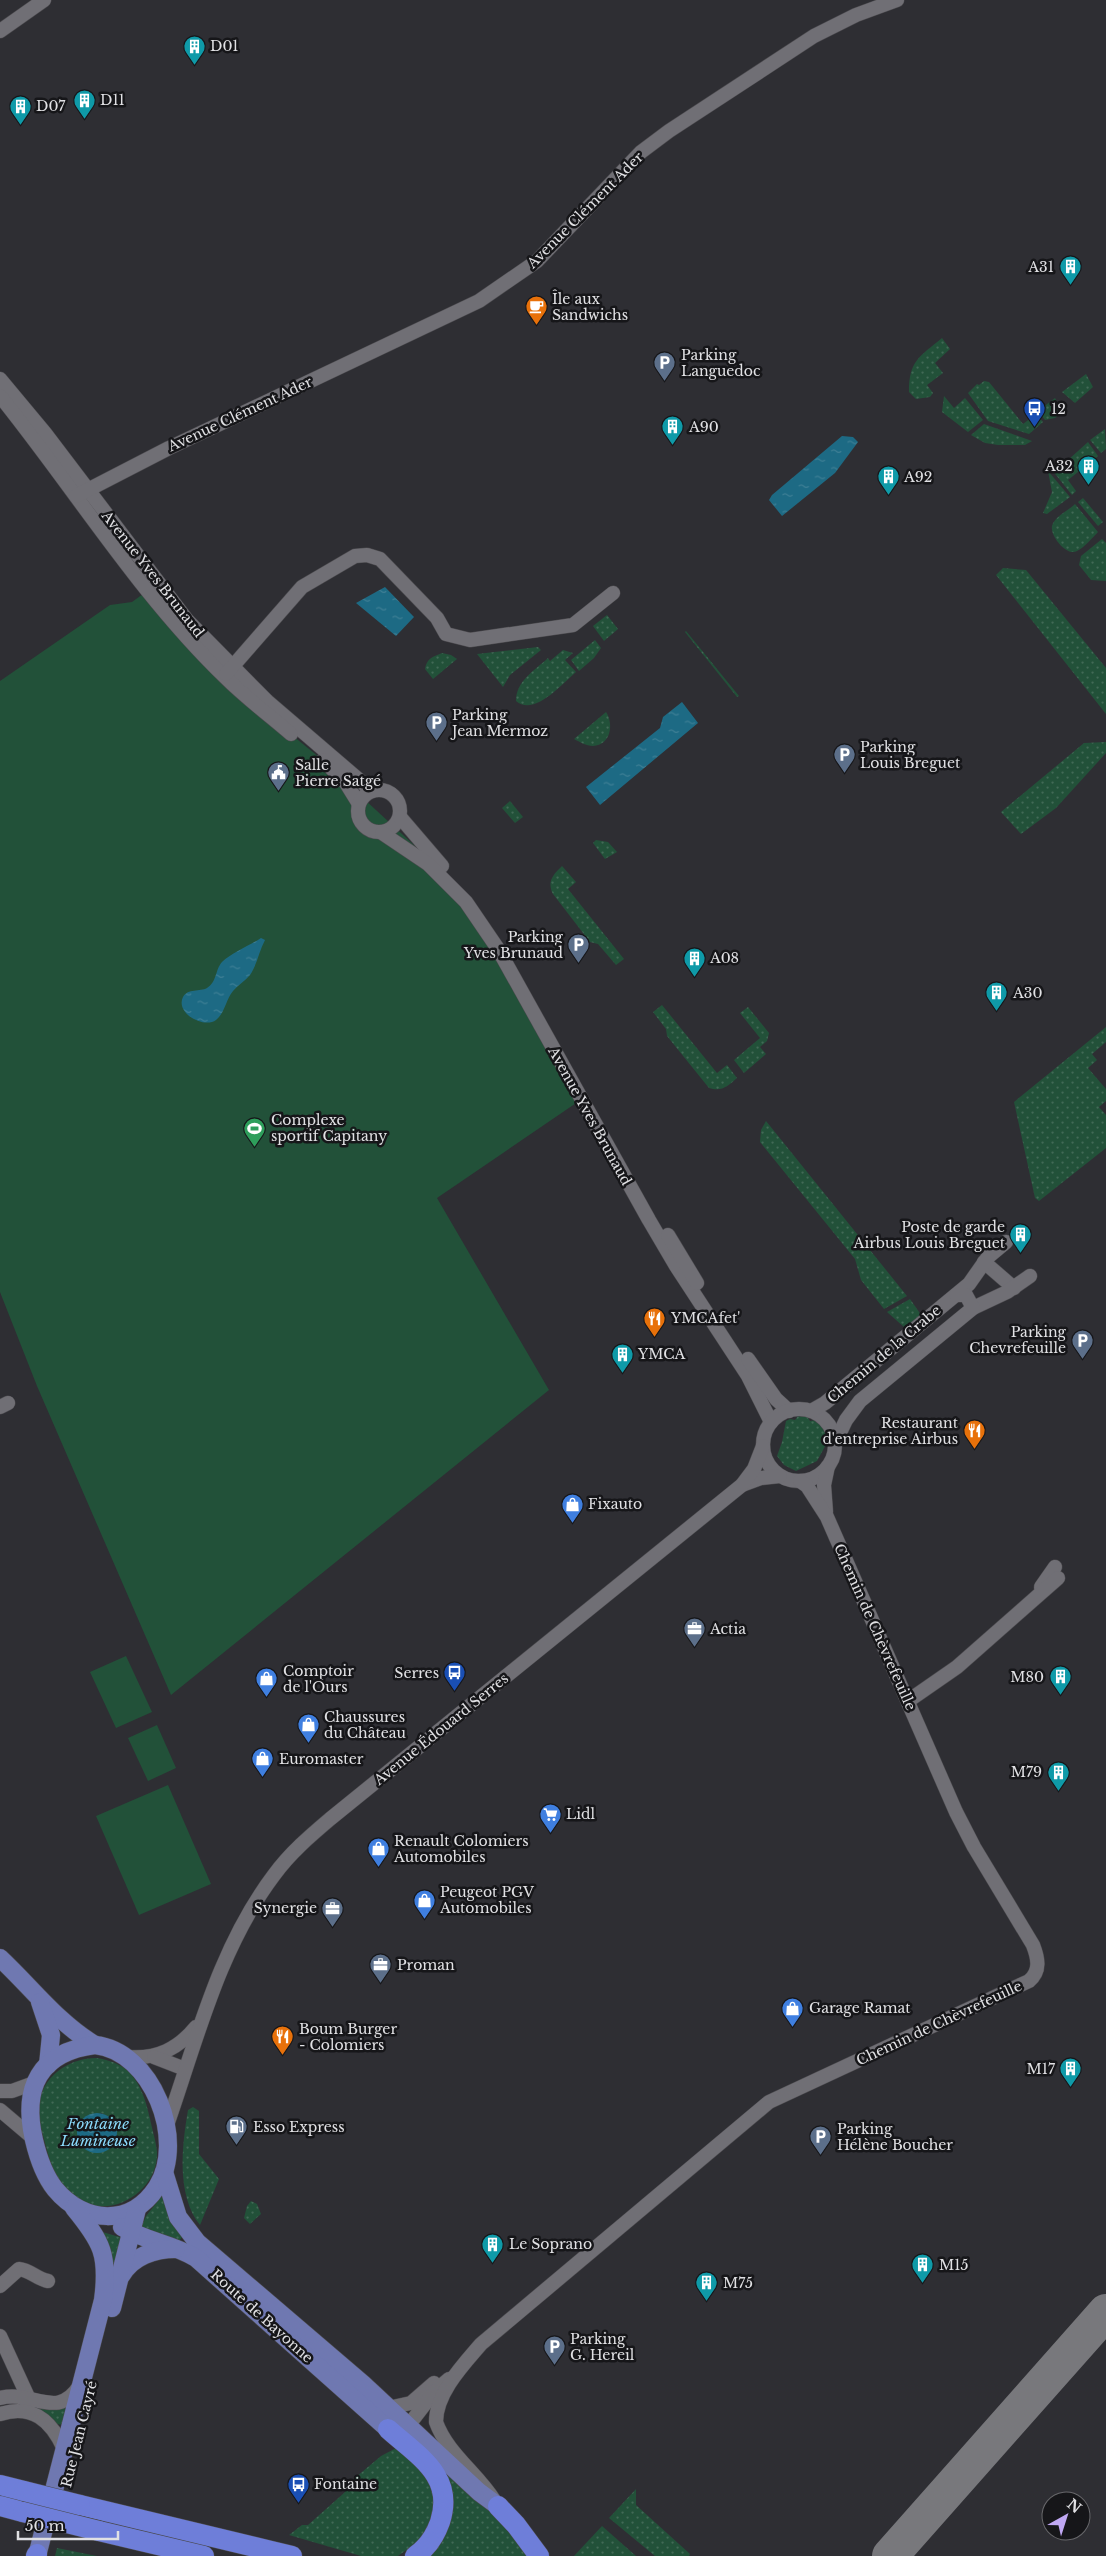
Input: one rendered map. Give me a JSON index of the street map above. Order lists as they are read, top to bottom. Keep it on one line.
{"streets":{"main road":["Route de Bayonne","Rue Jean Cayré"],"street":["Avenue Clément Ader","Avenue Yves Brunaud","Chemin de la Crabe","Chemin de Chèvrefeuille","Avenue Édouard Serres"]},"crossings":[["Avenue Clément Ader","Avenue Yves Brunaud"],["Avenue Yves Brunaud","Chemin de la Crabe"],["Avenue Yves Brunaud","Chemin de Chèvrefeuille"],["Avenue Yves Brunaud","Avenue Édouard Serres"],["Chemin de la Crabe","Chemin de Chèvrefeuille"],["Chemin de la Crabe","Avenue Édouard Serres"],["Chemin de Chèvrefeuille","Avenue Édouard Serres"],["Chemin de Chèvrefeuille","Route de Bayonne"],["Avenue Édouard Serres","Route de Bayonne"]],"water":["Fontaine Lumineuse"],"places":{"building":["D01","D11","D07","A31","A90","A32","A92","A08","A30","Poste de garde Airbus Louis Breguet","YMCA","M80","M79","M17","Le Soprano","M15","M75"],"cafe":["Île aux Sandwichs"],"parking":["Parking Languedoc","Parking Jean Mermoz","Parking Louis Breguet","Parking Yves Brunaud","Parking Chevrefeuille","Parking Hélène Boucher","Parking G. Hereil"],"bus stop":["12","Serres","Fontaine"],"public building":["Salle Pierre Satgé"],"sports":["Complexe sportif Capitany"],"restaurant":["YMCAfet'","Restaurant d'entreprise Airbus","Boum Burger - Colomiers"],"shop":["Fixauto","Comptoir de l'Ours","Chaussures du Château","Euromaster","Renault Colomiers Automobiles","Peugeot PGV Automobiles","Garage Ramat"],"office":["Actia","Synergie","Proman"],"supermarket":["Lidl"],"fuel station":["Esso Express"]},"scale_bar":"50 m","north":"top right"}
